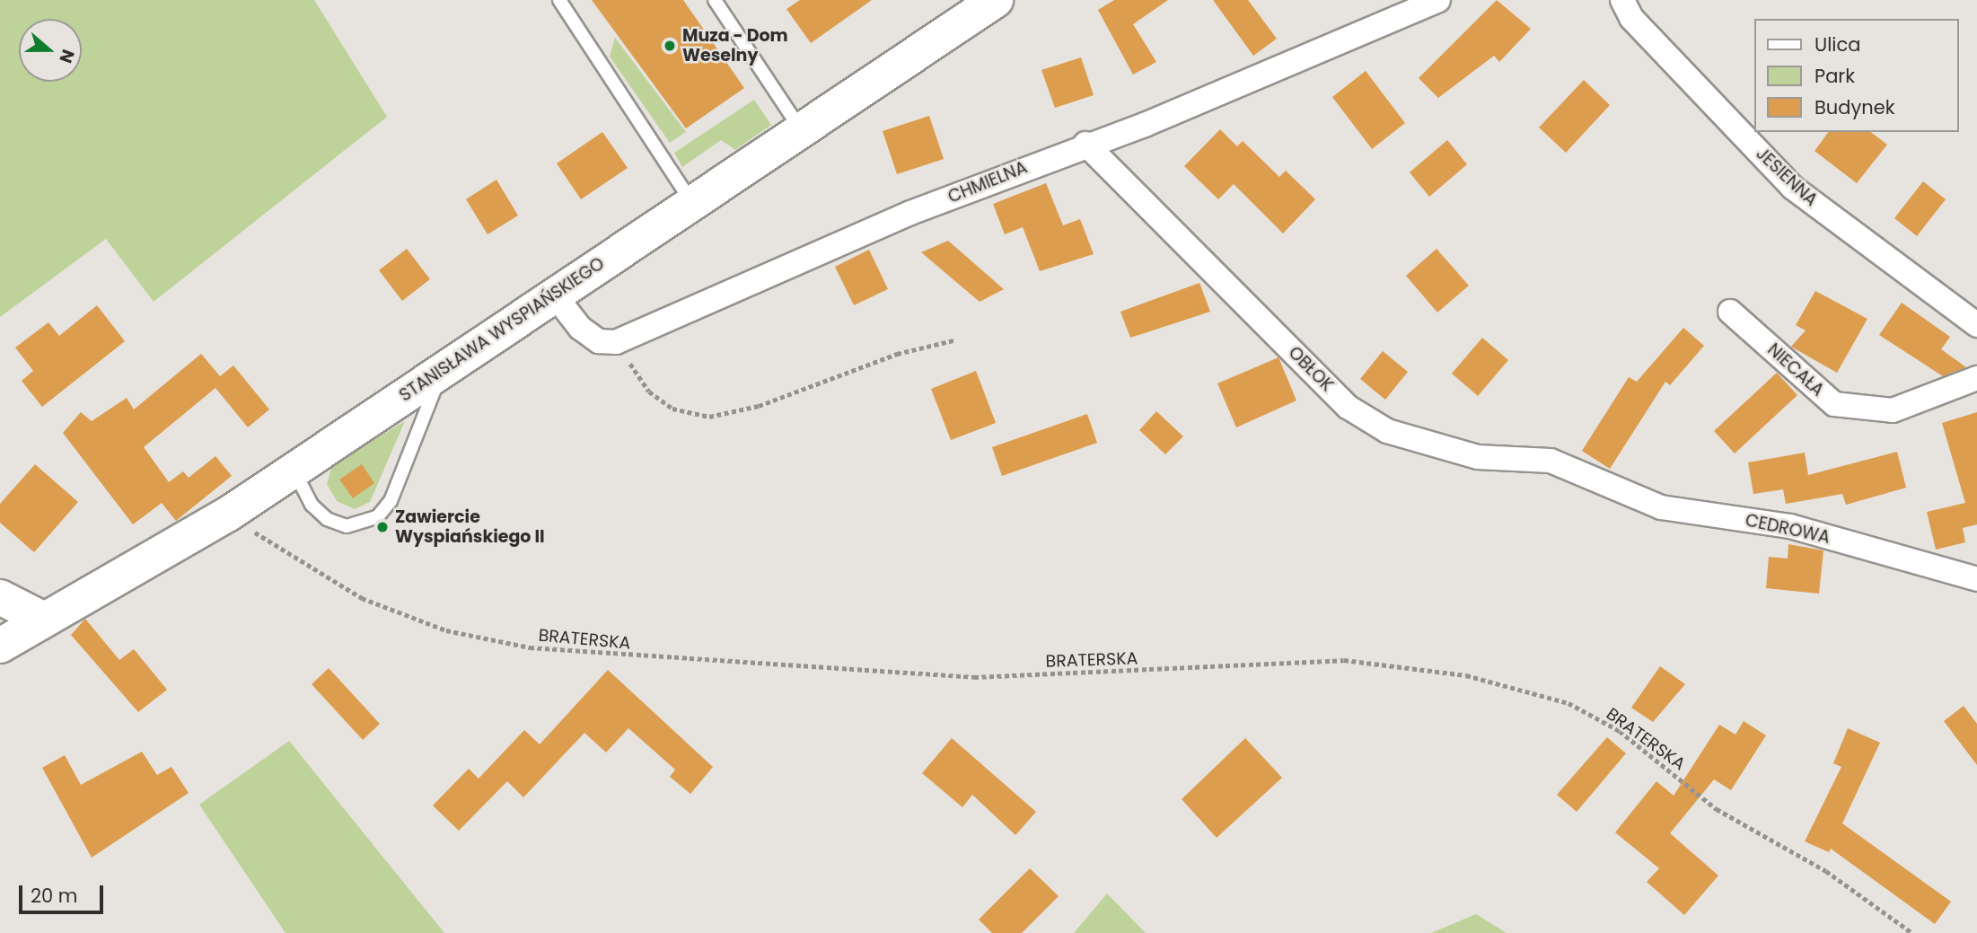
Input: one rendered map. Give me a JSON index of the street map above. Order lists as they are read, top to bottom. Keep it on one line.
{"streets":{"street":["JESIENNA","CHMIELNA","STANISŁAWA WYSPIAŃSKIEGO","OBŁOK","NIECAŁA","CEDROWA"],"path":["BRATERSKA"]},"crossings":[["CHMIELNA","OBŁOK"],["STANISŁAWA WYSPIAŃSKIEGO","BRATERSKA"],["OBŁOK","CEDROWA"]],"places":["Muza - Dom Weselny","Zawiercie Wyspiańskiego II"],"legend":["Ulica","Park","Budynek"],"scale_bar":"20 m","north":"right"}
